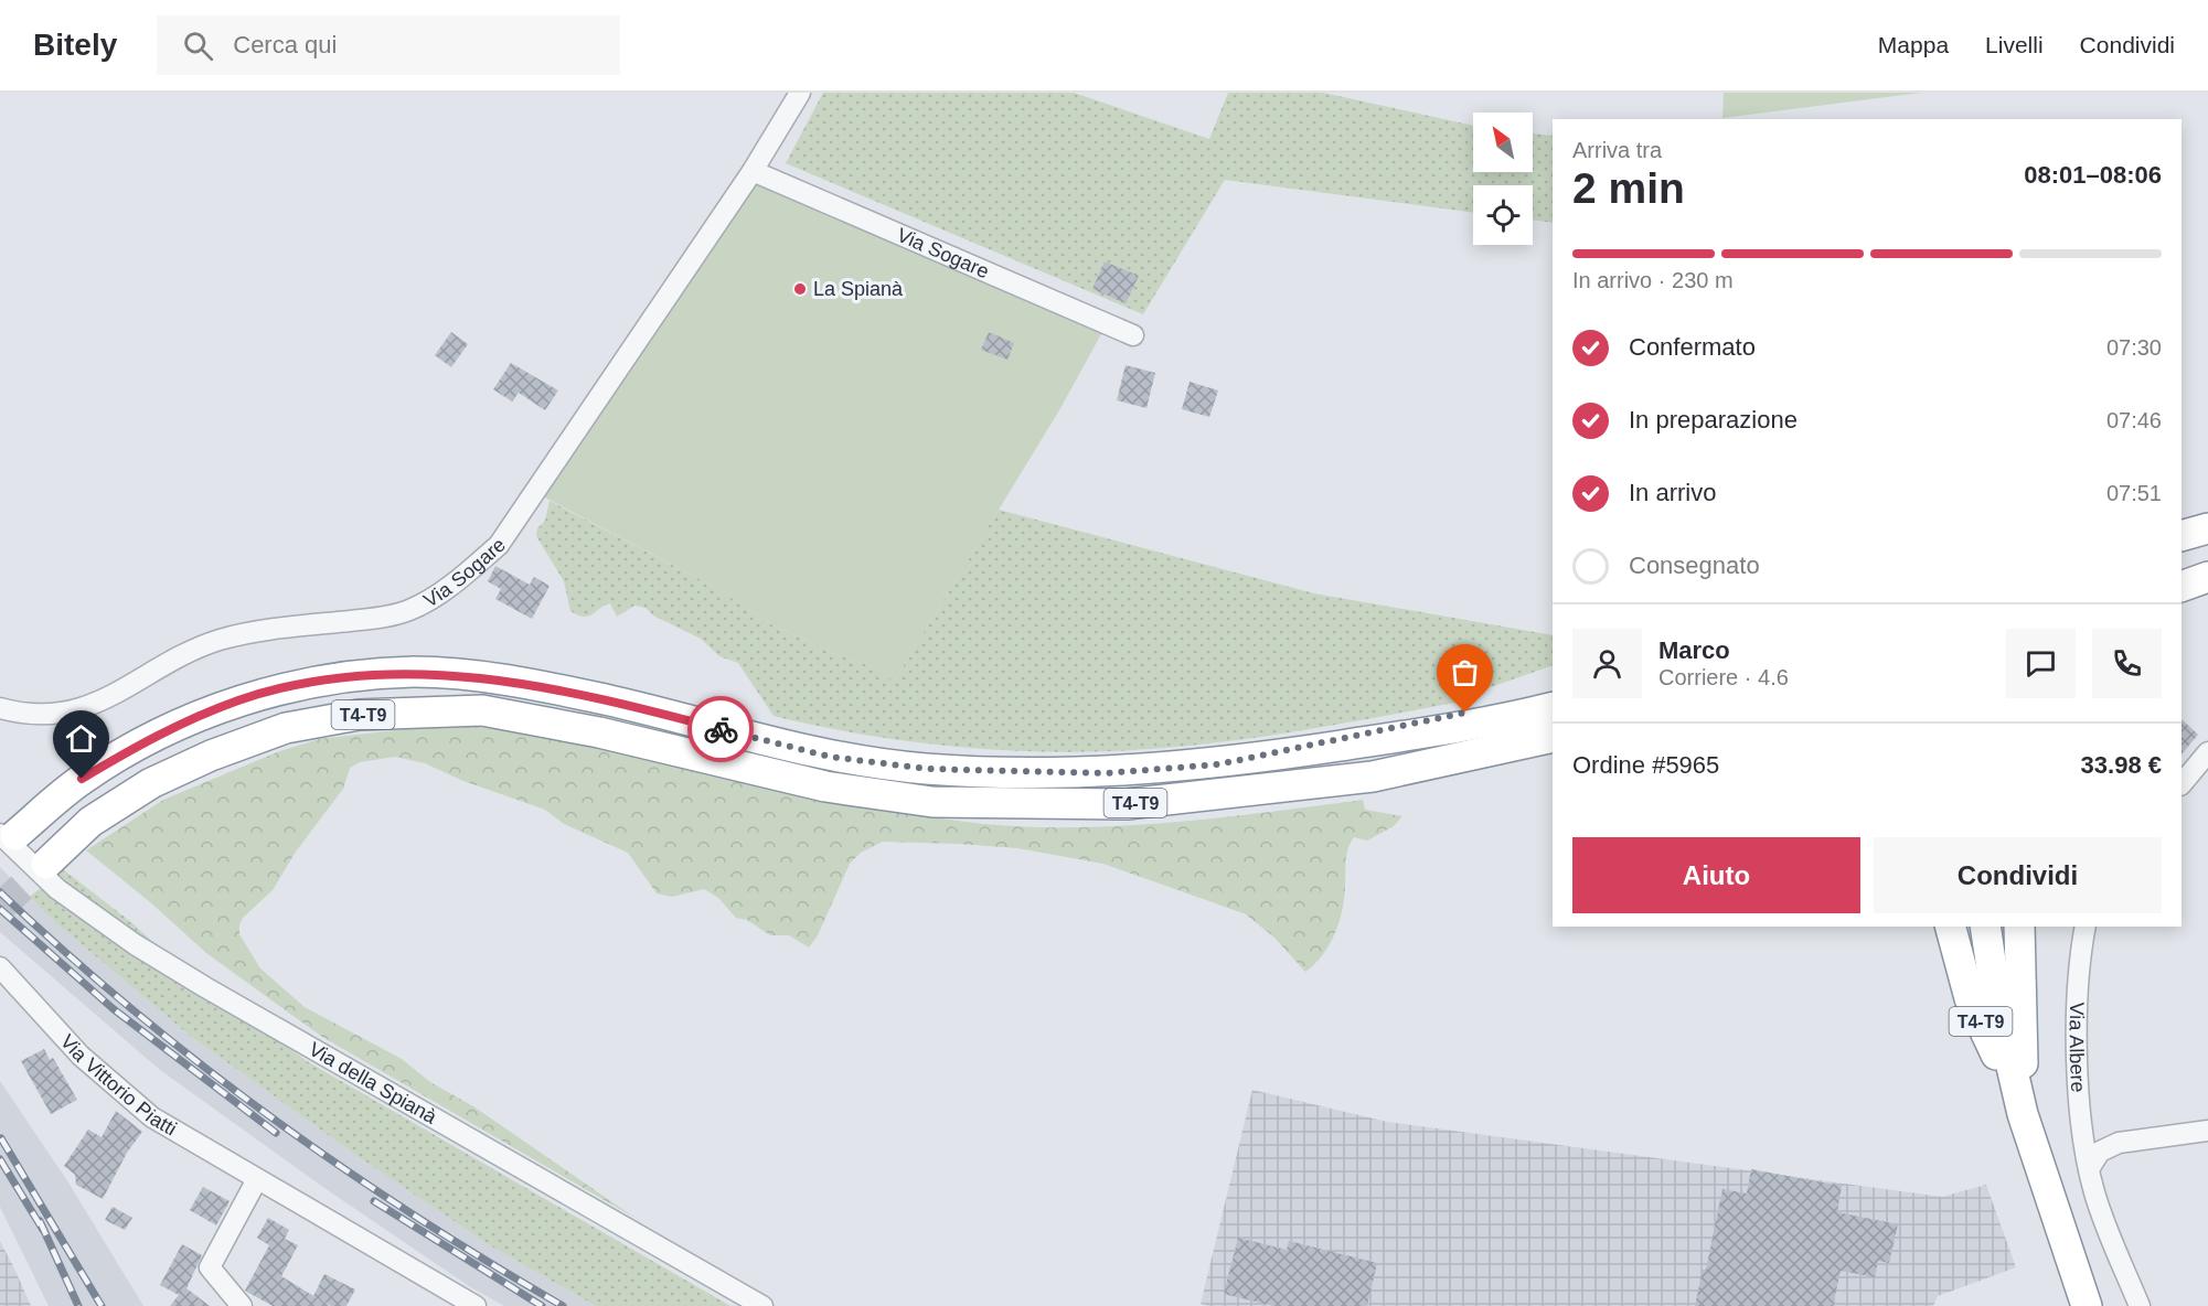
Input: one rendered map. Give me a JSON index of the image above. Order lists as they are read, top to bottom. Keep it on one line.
{"streets":{"highway":["T4-T9"],"street":["Via Sogare","Via Albere","Via Vittorio Piatti","Via della Spianà"]},"crossings":[["T4-T9","Via della Spianà"]],"places":["La Spianà"],"north":"top left","page":{"header":"Bitely","search":"Cerca qui","nav":["Mappa","Livelli","Condividi"],"heading":["2 min","Arriva tra","08:01–08:06"],"panel":["Marco","Corriere · 4.6","Ordine #5965","33.98 €"],"bar":"In arrivo · 230 m","list":[["Confermato","07:30"],["In preparazione","07:46"],["In arrivo","07:51"],"Consegnato"],"buttons":["Aiuto","Condividi"]}}
